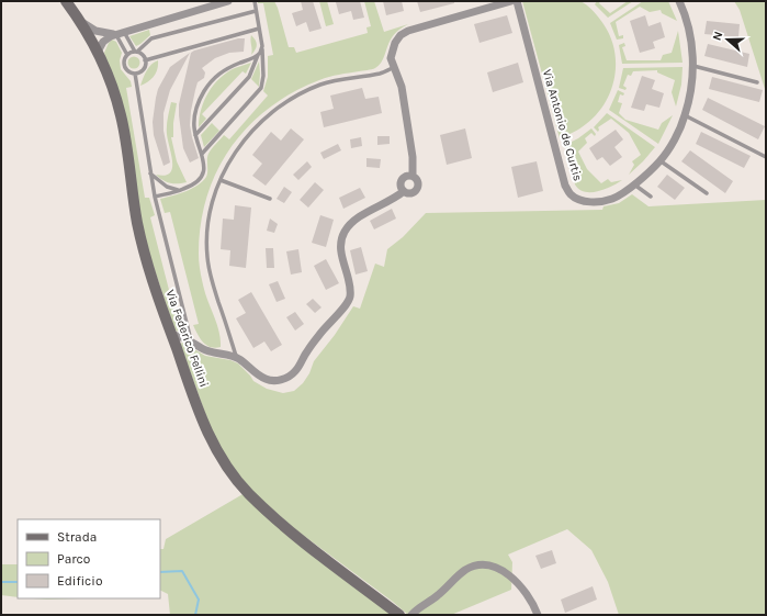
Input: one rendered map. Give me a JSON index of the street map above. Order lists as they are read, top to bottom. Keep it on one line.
{"streets":{"street":["Via Antonio de Curtis","Via Federico Fellini"]},"legend":["Strada","Parco","Edificio"],"north":"left"}
